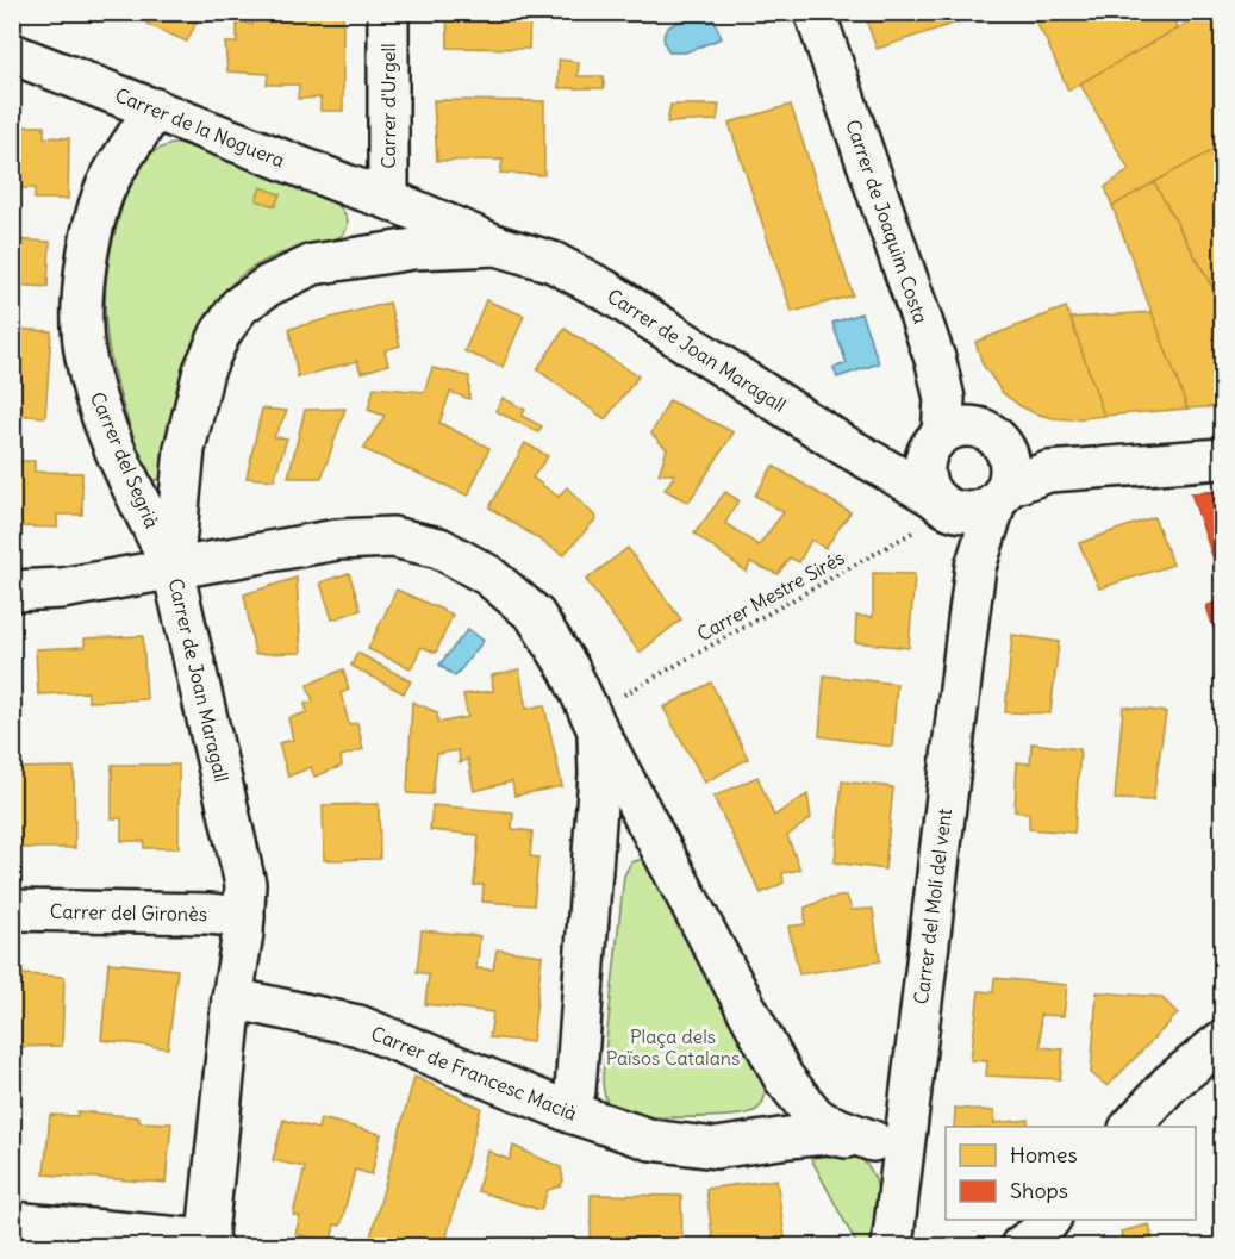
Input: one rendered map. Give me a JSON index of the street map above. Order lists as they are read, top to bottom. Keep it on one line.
{"streets":{"street":["Carrer d'Urgell","Carrer de la Noguera","Carrer de Joaquim Costa","Carrer de Joan Maragall","Carrer del Segrià","Carrer del Molí del vent","Carrer del Gironès","Carrer de Francesc Macià"],"path":["Carrer Mestre Sirés"]},"crossings":[["Carrer d'Urgell","Carrer de la Noguera"],["Carrer d'Urgell","Carrer de Joan Maragall"],["Carrer de la Noguera","Carrer de Joan Maragall"],["Carrer de la Noguera","Carrer del Segrià"],["Carrer de Joaquim Costa","Carrer de Joan Maragall"],["Carrer de Joaquim Costa","Carrer del Molí del vent"],["Carrer de Joan Maragall","Carrer del Segrià"],["Carrer de Joan Maragall","Carrer del Molí del vent"],["Carrer de Joan Maragall","Carrer del Gironès"],["Carrer de Joan Maragall","Carrer de Francesc Macià"],["Carrer del Molí del vent","Carrer de Francesc Macià"]],"parks":["Plaça dels Països Catalans"],"legend":["Homes","Shops"]}
